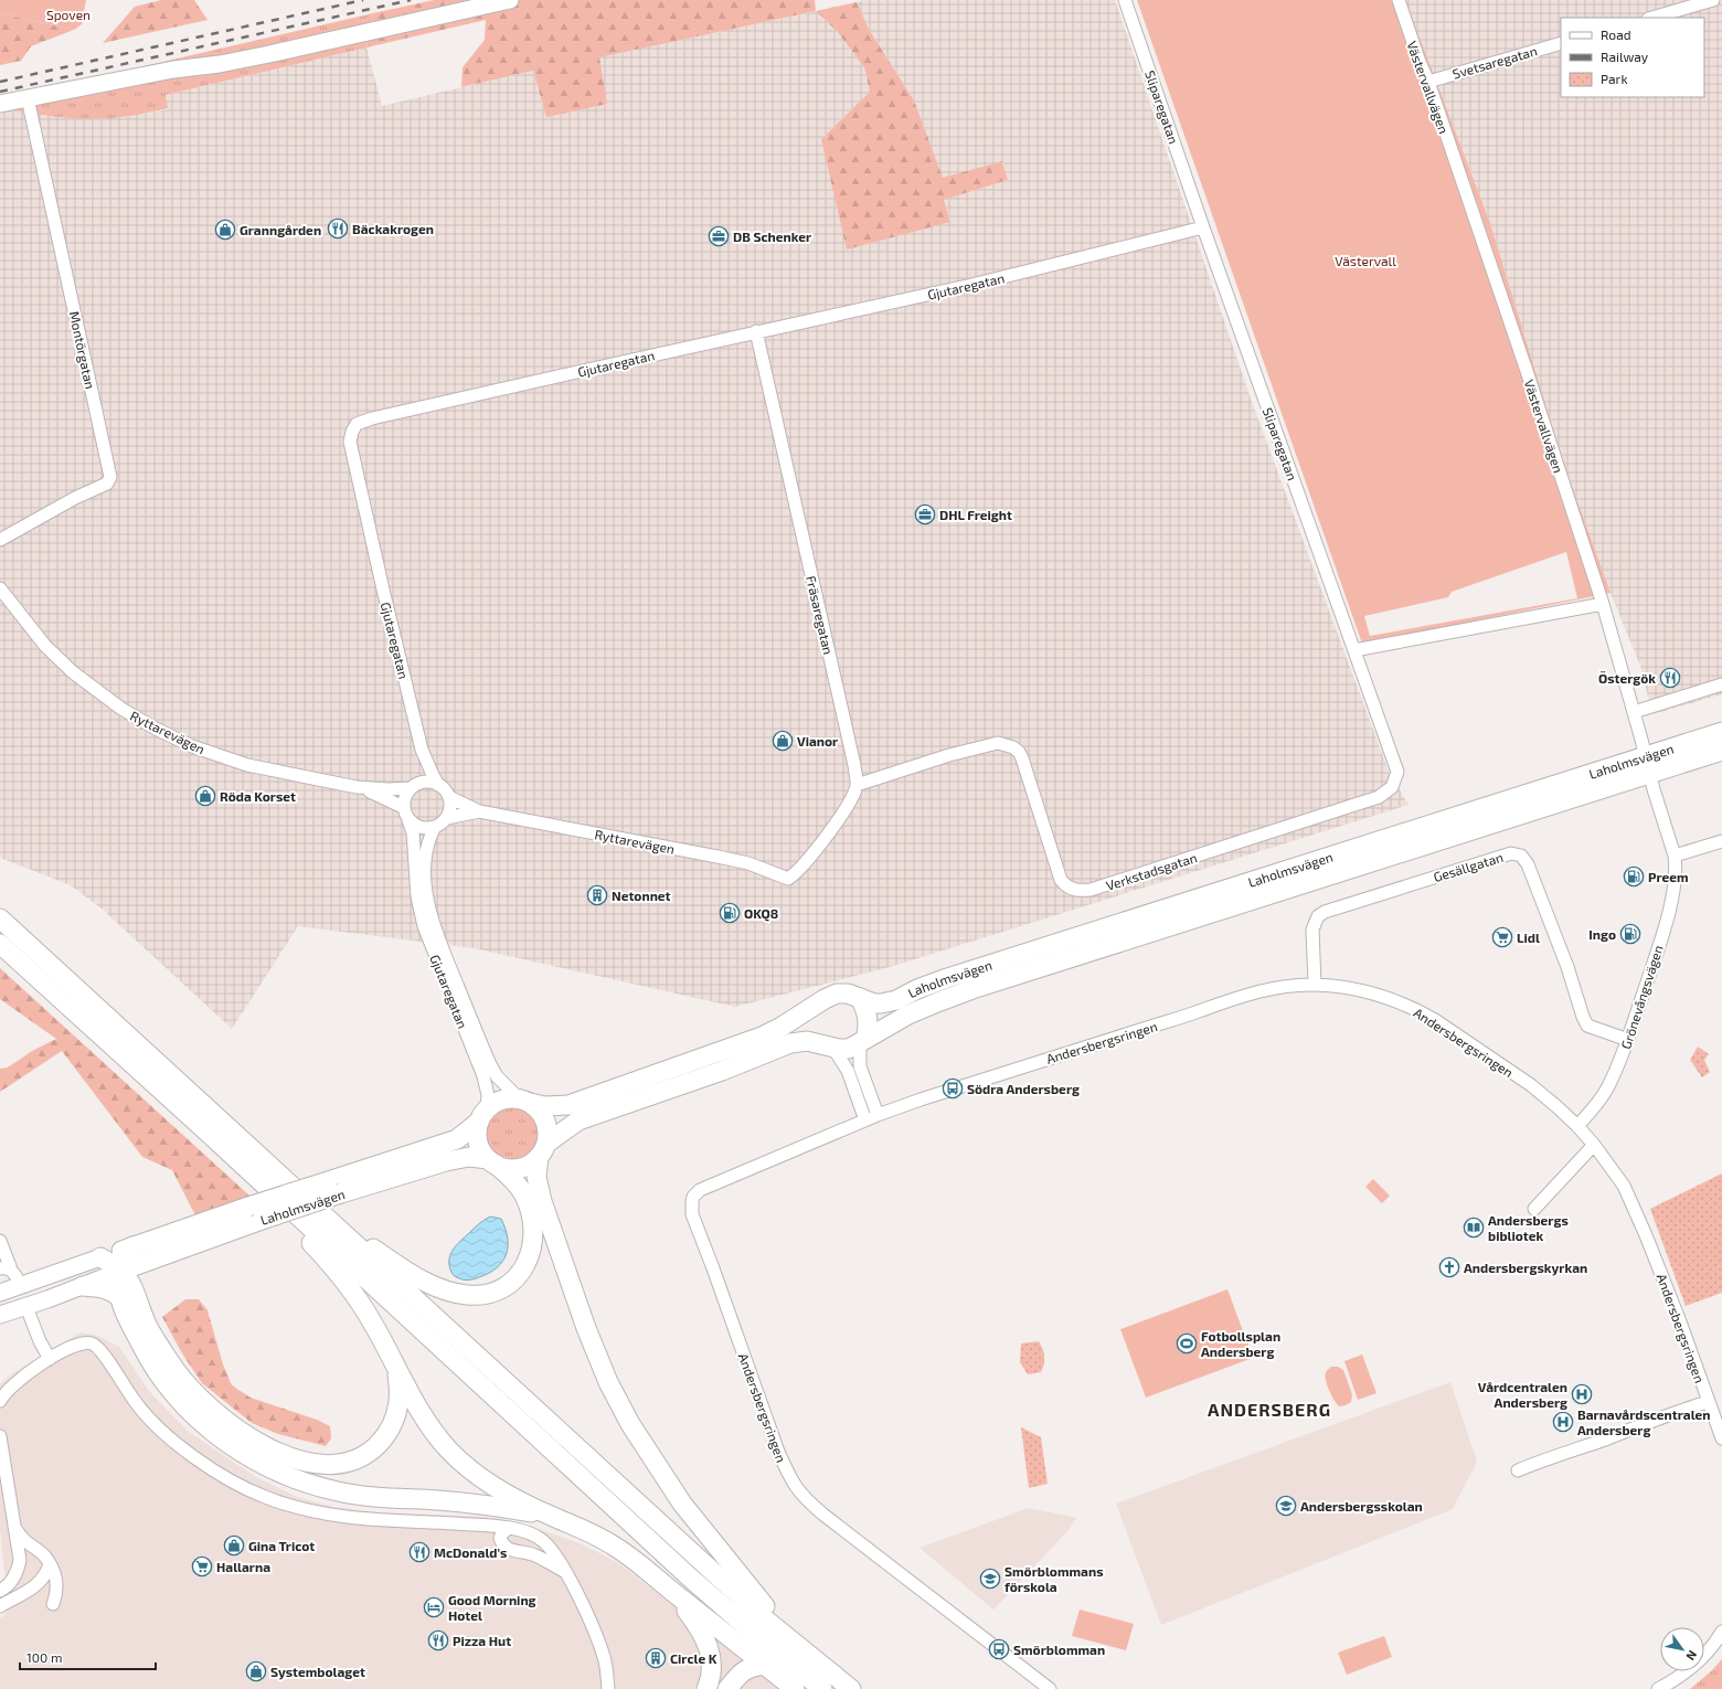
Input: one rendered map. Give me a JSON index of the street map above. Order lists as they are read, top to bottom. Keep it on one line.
{"streets":{"highway":["Laholmsvägen"],"street":["Svetsaregatan","Västervallvägen","Sliparegatan","Gjutaregatan","Montörgatan","Fräsaregatan","Ryttarevägen","Gesällgatan","Verkstadsgatan","Grönevångsvägen","Andersbergsringen"]},"crossings":[["Svetsaregatan","Västervallvägen"],["Västervallvägen","Laholmsvägen"],["Västervallvägen","Grönevångsvägen"],["Sliparegatan","Gjutaregatan"],["Sliparegatan","Verkstadsgatan"],["Gjutaregatan","Fräsaregatan"],["Gjutaregatan","Ryttarevägen"],["Gjutaregatan","Laholmsvägen"],["Fräsaregatan","Ryttarevägen"],["Fräsaregatan","Verkstadsgatan"],["Ryttarevägen","Verkstadsgatan"],["Gesällgatan","Grönevångsvägen"],["Gesällgatan","Andersbergsringen"],["Grönevångsvägen","Andersbergsringen"]],"districts":["ANDERSBERG"],"parks":["Spoven","Västervall"],"places":{"restaurant":["Bäckakrogen","Östergök","McDonald's","Pizza Hut"],"shop":["Granngården","Vianor","Röda Korset","Gina Tricot","Systembolaget"],"office":["DB Schenker","DHL Freight"],"fuel station":["Preem","OKQ8","Ingo"],"building":["Netonnet","Circle K"],"supermarket":["Lidl","Hallarna"],"bus stop":["Södra Andersberg","Smörblomman"],"library":["Andersbergs bibliotek"],"church":["Andersbergskyrkan"],"sports":["Fotbollsplan Andersberg"],"hospital":["Vårdcentralen Andersberg","Barnavårdscentralen Andersberg"],"school or university":["Andersbergsskolan","Smörblommans förskola"],"hotel":["Good Morning Hotel"]},"legend":["Road","Railway","Park"],"scale_bar":"100 m","north":"bottom right"}
